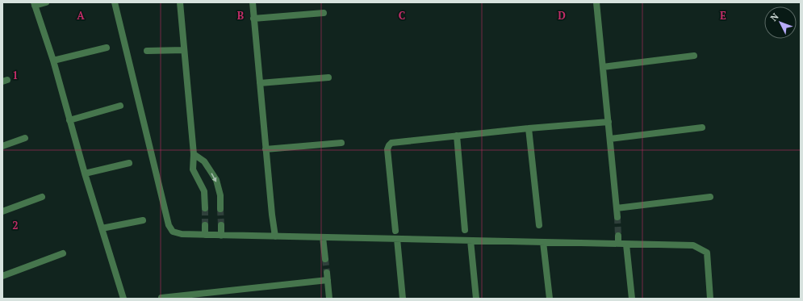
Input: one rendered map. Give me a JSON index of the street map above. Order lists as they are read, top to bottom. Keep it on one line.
{"north":"top left","grid":{"columns":["A","B","C","D","E"],"rows":["1","2"]}}
